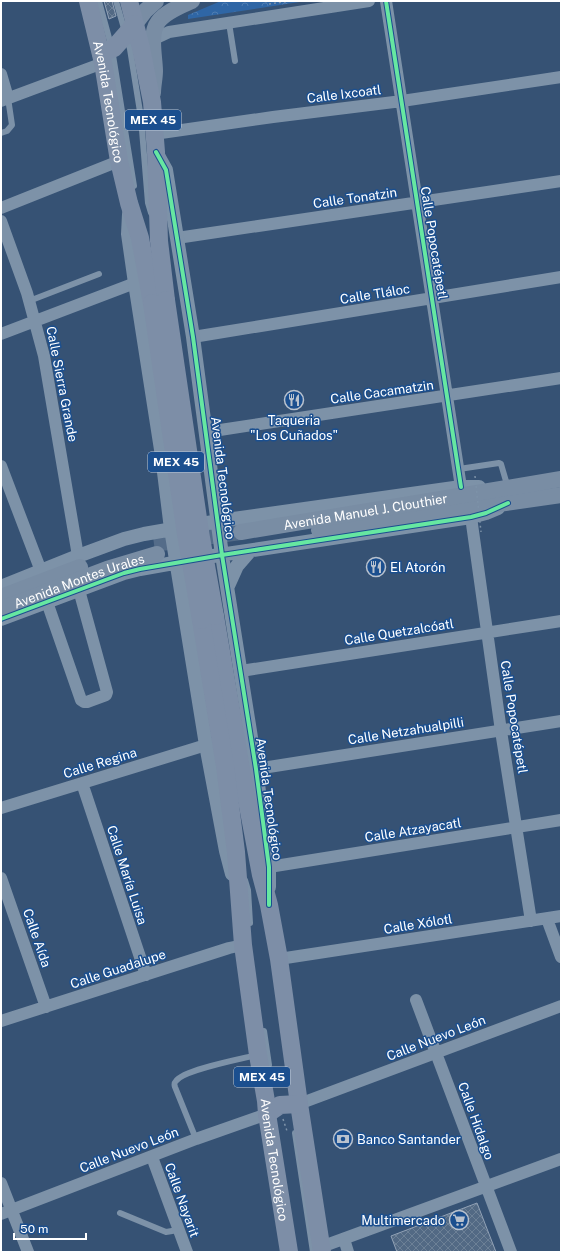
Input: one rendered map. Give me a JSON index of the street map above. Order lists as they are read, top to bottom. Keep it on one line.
{"streets":{"main road":["Avenida Tecnológico","MEX 45","Avenida Manuel J. Clouthier","Avenida Montes Urales"],"street":["Calle Ixcoatl","Calle Tonatzin","Calle Popocatépetl","Calle Tláloc","Calle Sierra Grande","Calle Cacamatzin","Calle Quetzalcóatl","Calle Netzahualpilli","Calle Regina","Calle Atzayacatl","Calle María Luisa","Calle Xólotl","Calle Aída","Calle Guadalupe","Calle Nuevo León","Calle Hidalgo","Calle Nayarit"]},"crossings":[["Calle Ixcoatl","Avenida Tecnológico"],["Calle Ixcoatl","Calle Popocatépetl"],["Avenida Tecnológico","Calle Tonatzin"],["Avenida Tecnológico","Calle Tláloc"],["Avenida Tecnológico","Calle Cacamatzin"],["Avenida Tecnológico","Calle Quetzalcóatl"],["Avenida Tecnológico","Calle Netzahualpilli"],["Avenida Tecnológico","Calle Regina"],["Avenida Tecnológico","Calle Atzayacatl"],["Avenida Tecnológico","Calle Xólotl"],["Avenida Tecnológico","Calle Guadalupe"],["Avenida Tecnológico","Calle Nuevo León"],["Calle Tonatzin","Calle Popocatépetl"],["Calle Popocatépetl","Calle Tláloc"],["Calle Popocatépetl","Calle Cacamatzin"],["Calle Popocatépetl","Calle Quetzalcóatl"],["Calle Popocatépetl","Calle Netzahualpilli"],["Calle Popocatépetl","Calle Atzayacatl"],["Calle Popocatépetl","Calle Xólotl"],["Calle Regina","Calle María Luisa"],["Calle María Luisa","Calle Guadalupe"],["Calle Aída","Calle Guadalupe"],["Calle Nuevo León","Calle Hidalgo"],["Calle Nuevo León","Calle Nayarit"]],"places":{"restaurant":["Taqueria \"Los Cuñados\"","El Atorón"],"bank":["Banco Santander"],"supermarket":["Multimercado"]},"scale_bar":"50 m"}
